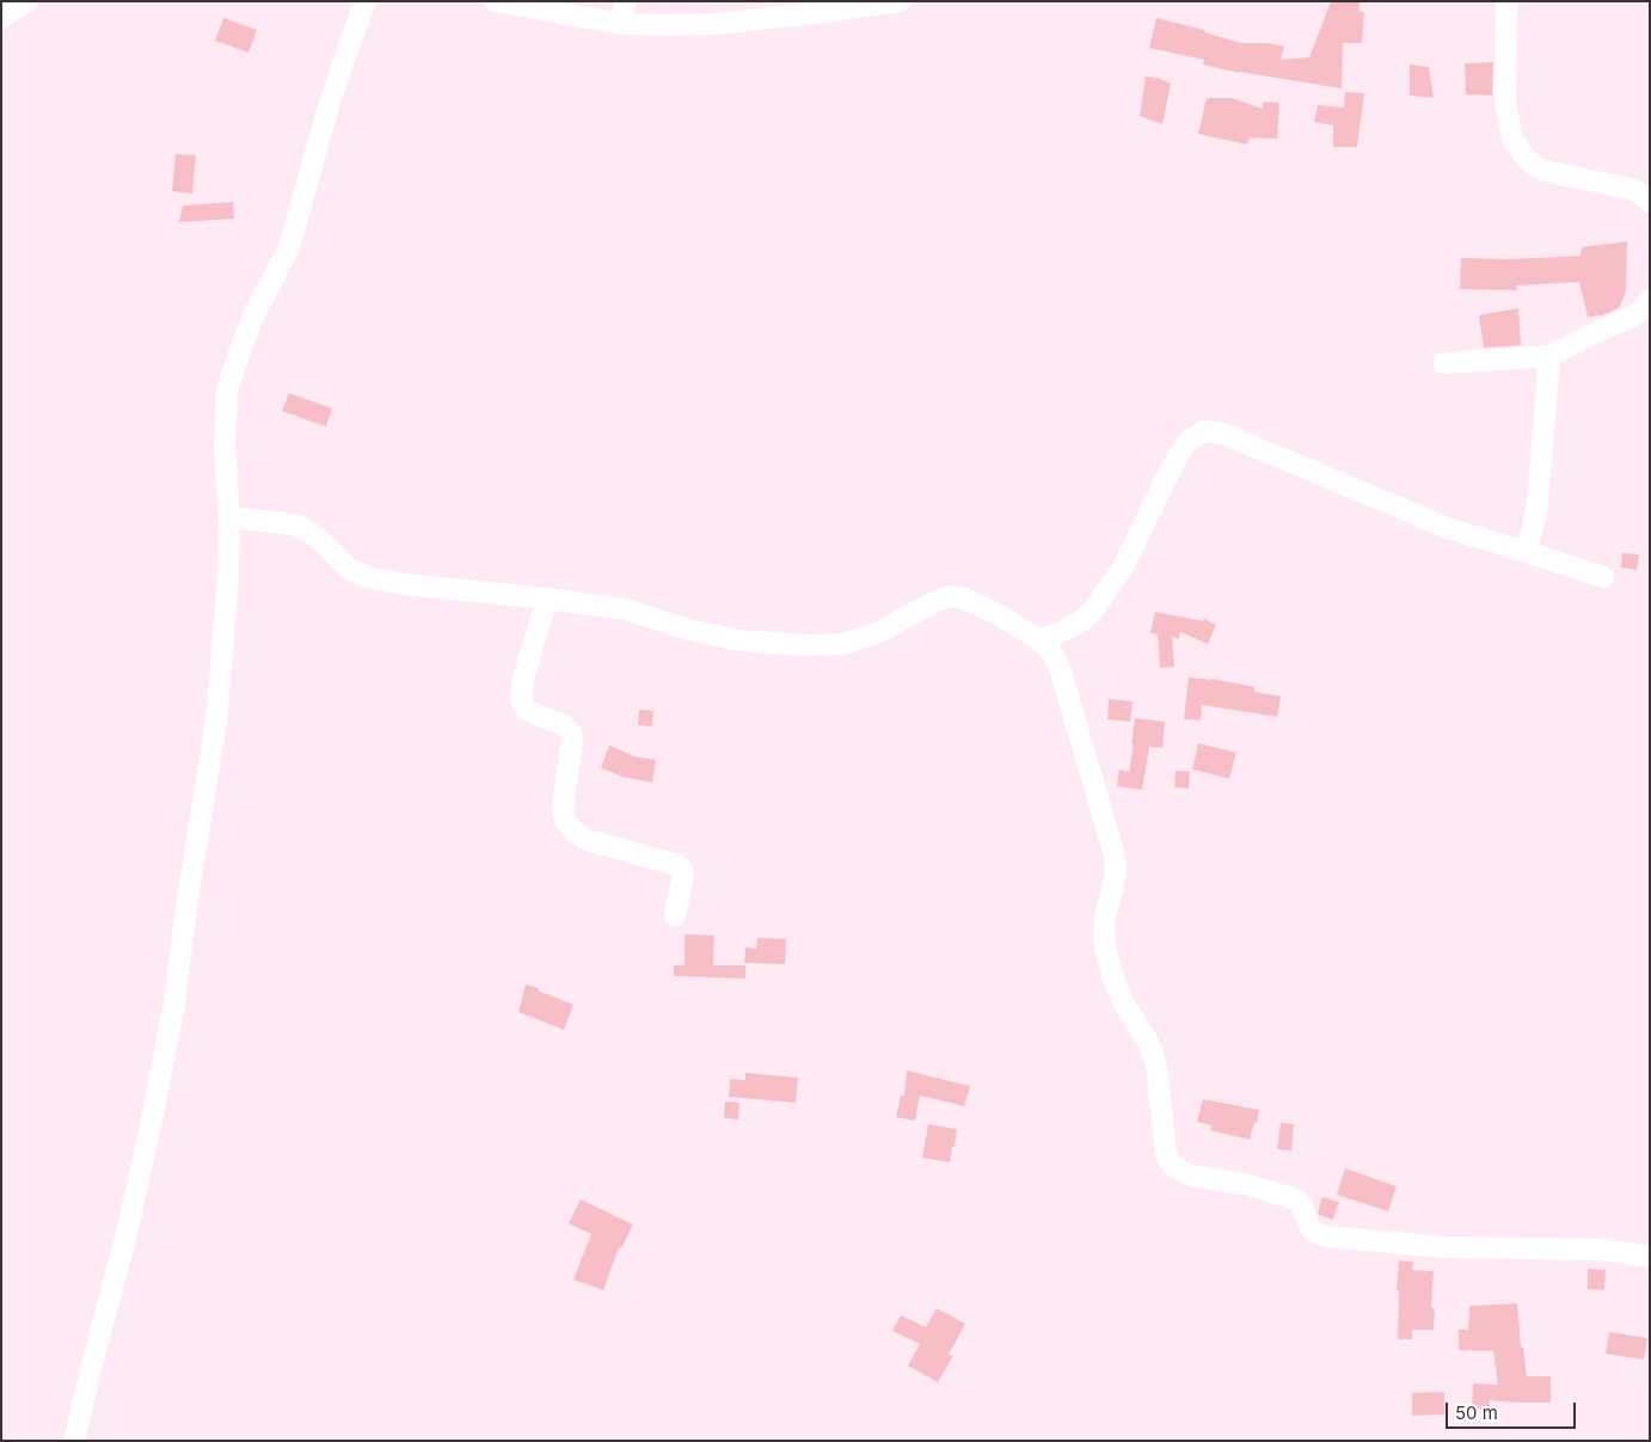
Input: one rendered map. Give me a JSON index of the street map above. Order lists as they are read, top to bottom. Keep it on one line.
{"scale_bar":"50 m"}
